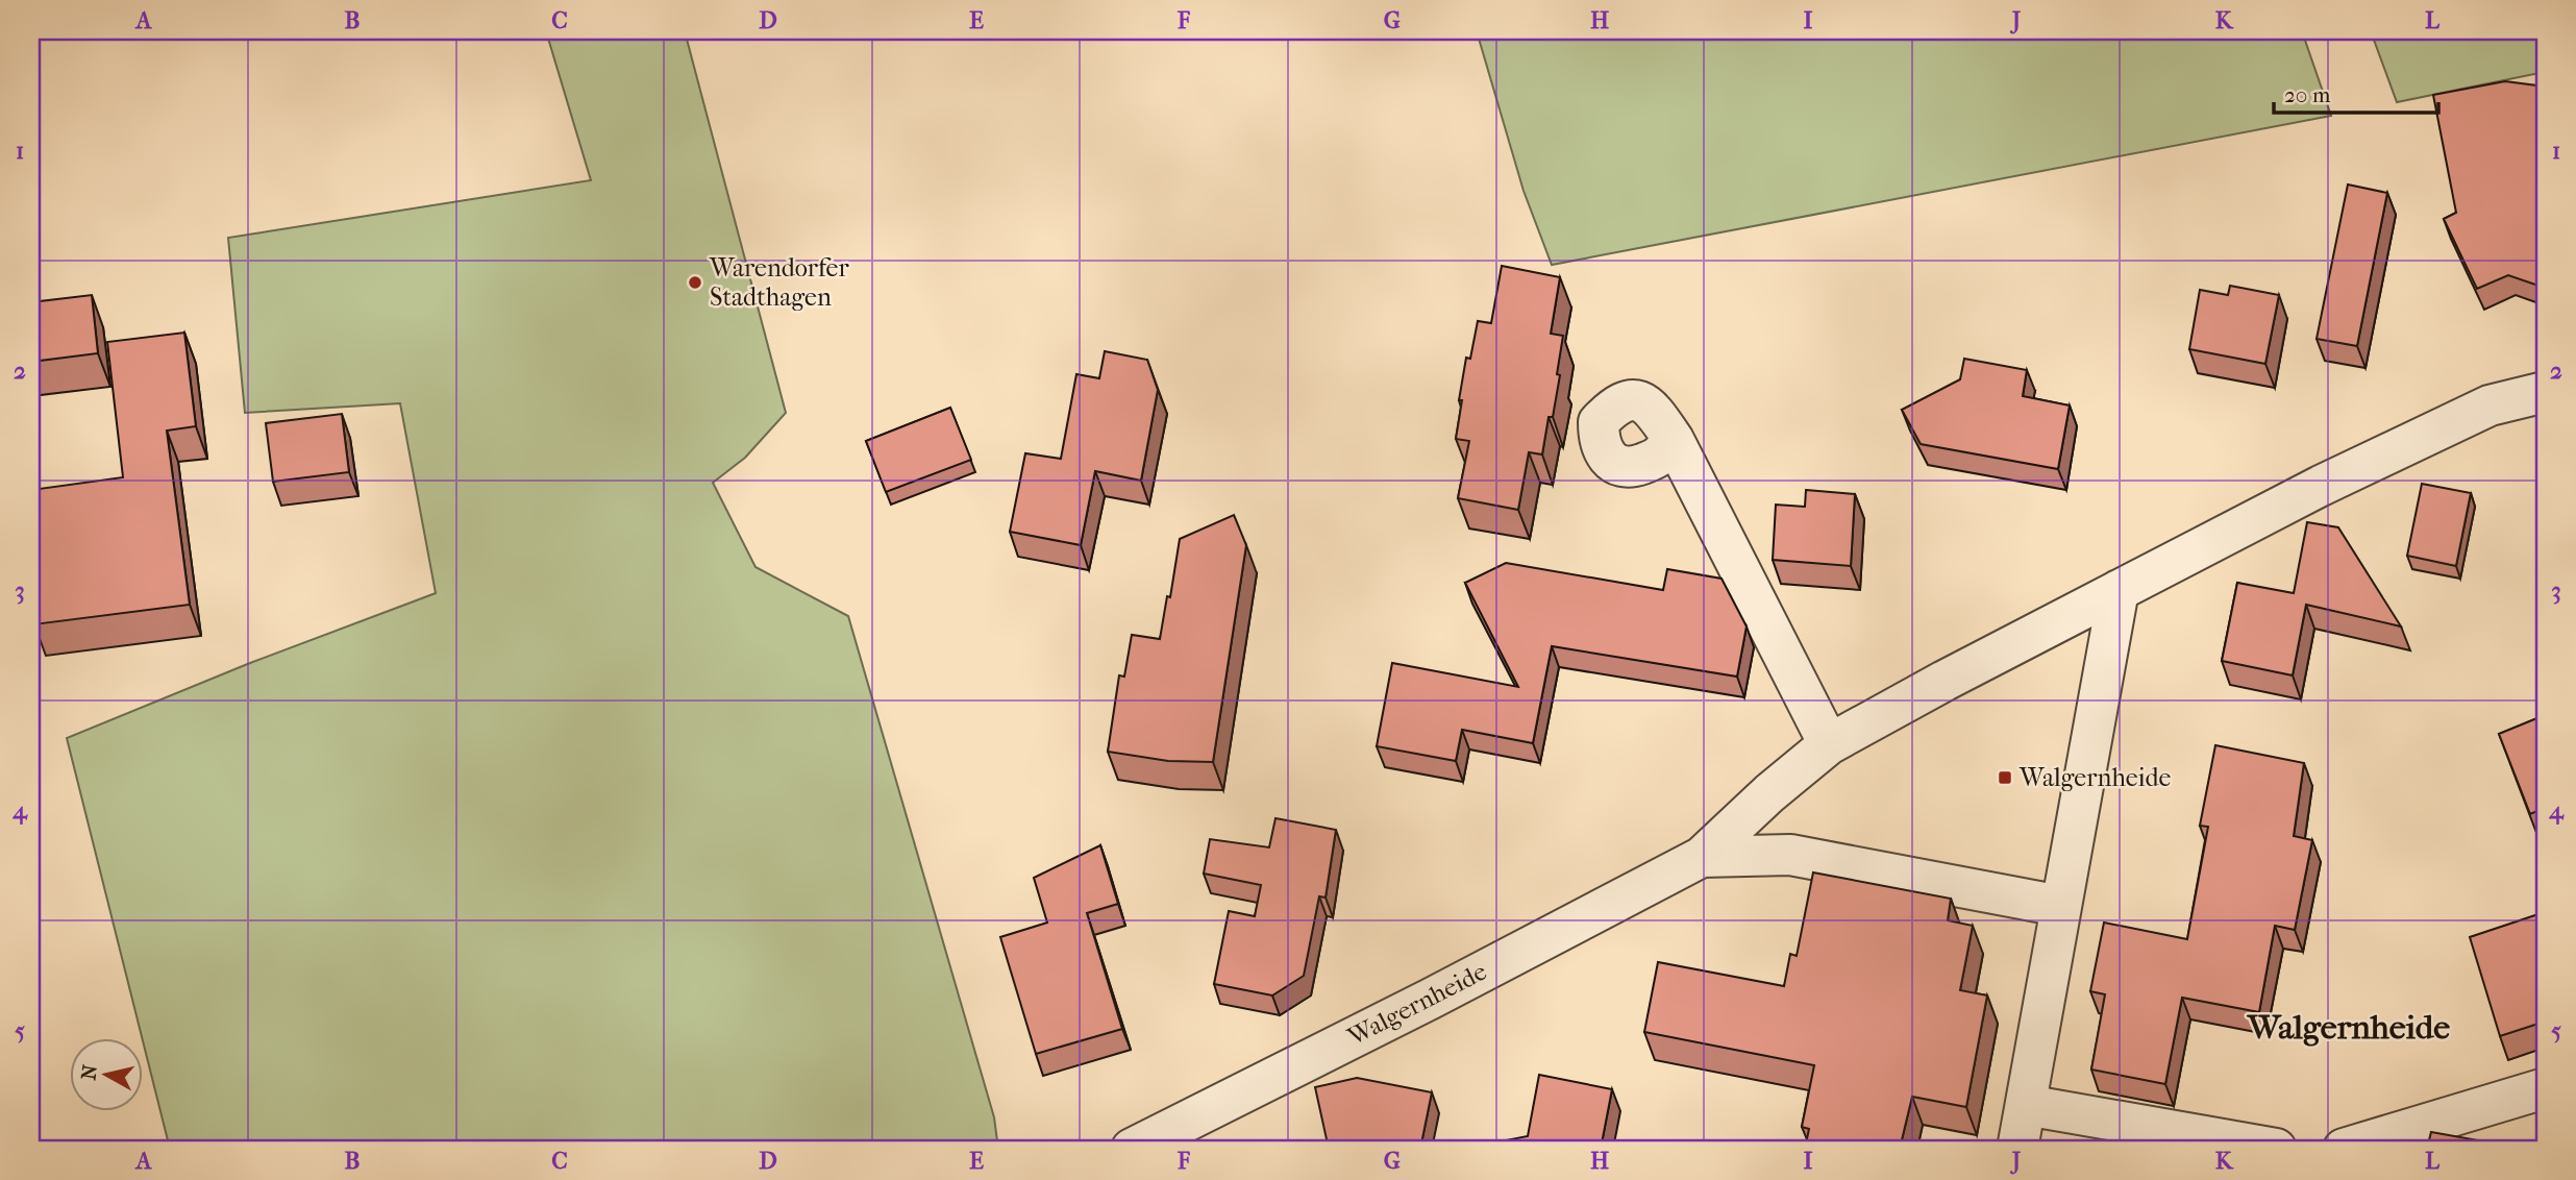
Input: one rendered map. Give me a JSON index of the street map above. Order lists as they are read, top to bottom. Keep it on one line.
{"streets":{"street":["Walgernheide"]},"districts":["Walgernheide"],"places":{"other":["Warendorfer Stadthagen"],"transit":["Walgernheide"]},"scale_bar":"20 m","north":"left","grid":{"columns":["A","B","C","D","E","F","G","H","I","J","K","L"],"rows":["1","2","3","4","5"]}}
